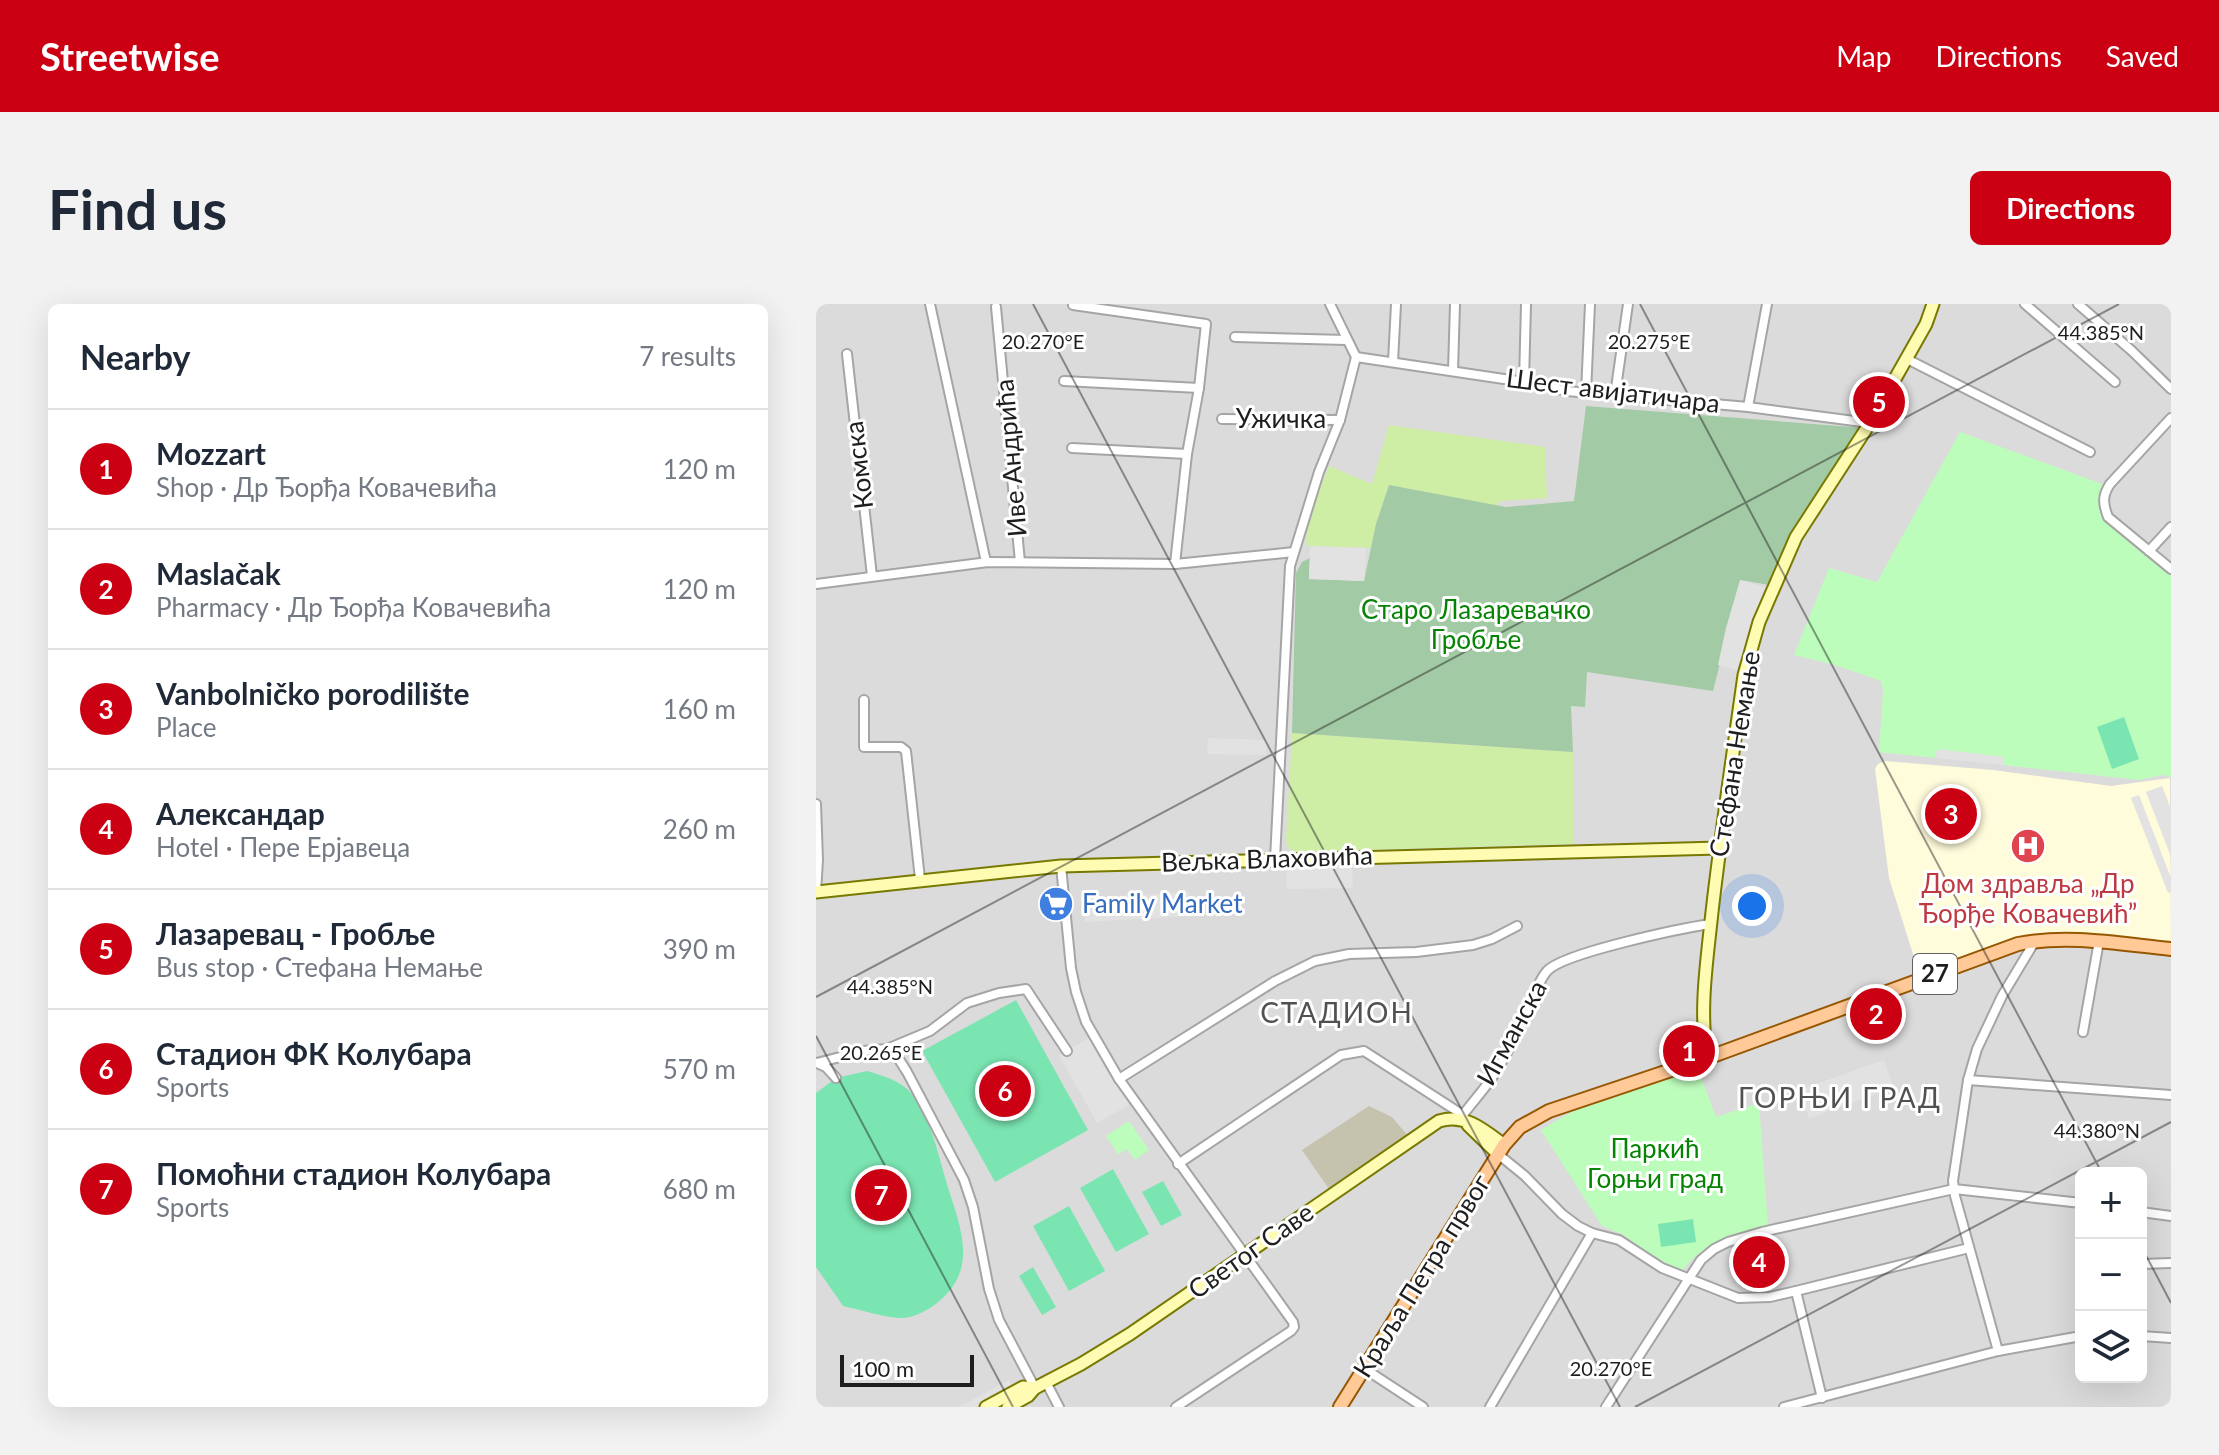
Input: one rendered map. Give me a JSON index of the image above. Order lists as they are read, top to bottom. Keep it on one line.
{"streets":{"main road":["27","Краља Петра првог"],"street":["Шест авијатичара","Ужичка","Иве Андрића","Комска","Стефана Немање","Вељка Влаховића","Игманска","Светог Саве"]},"crossings":[["Шест авијатичара","Стефана Немање"],["Стефана Немање","Вељка Влаховића"],["Стефана Немање","27"],["Стефана Немање","Игманска"],["27","Краља Петра првог"],["Игманска","Светог Саве"]],"districts":["СТАДИОН","ГОРЊИ ГРАД"],"parks":["Старо Лазаревачко Гробље","Паркић Горњи град"],"places":{"hospital":["Дом здравља „Др Ђорђе Ковачевић”"],"supermarket":["Family Market"]},"scale_bar":"100 m","page":{"header":"Streetwise","nav":["Map","Directions","Saved"],"buttons":"Directions","title":"Find us","heading":["Nearby","7 results"],"pins":["5","3","2","1","6","7","4"],"list":[{"mark":"1","name":"Mozzart","note":"Shop · Др Ђорђа Ковачевића","value":"120 m"},{"mark":"2","name":"Maslačak","note":"Pharmacy · Др Ђорђа Ковачевића","value":"120 m"},{"mark":"3","name":"Vanbolničko porodilište","note":"Place","value":"160 m"},{"mark":"4","name":"Александар","note":"Hotel · Пере Ерјавеца","value":"260 m"},{"mark":"5","name":"Лазаревац - Гробље","note":"Bus stop · Стефана Немање","value":"390 m"},{"mark":"6","name":"Стадион ФК Колубара","note":"Sports","value":"570 m"},{"mark":"7","name":"Помоћни стадион Колубара","note":"Sports","value":"680 m"}],"map_buttons":["+","−"],"scale":"100 m"},"coordinates":["44.385°N","20.270°E","20.275°E","20.265°E","44.380°N"]}
